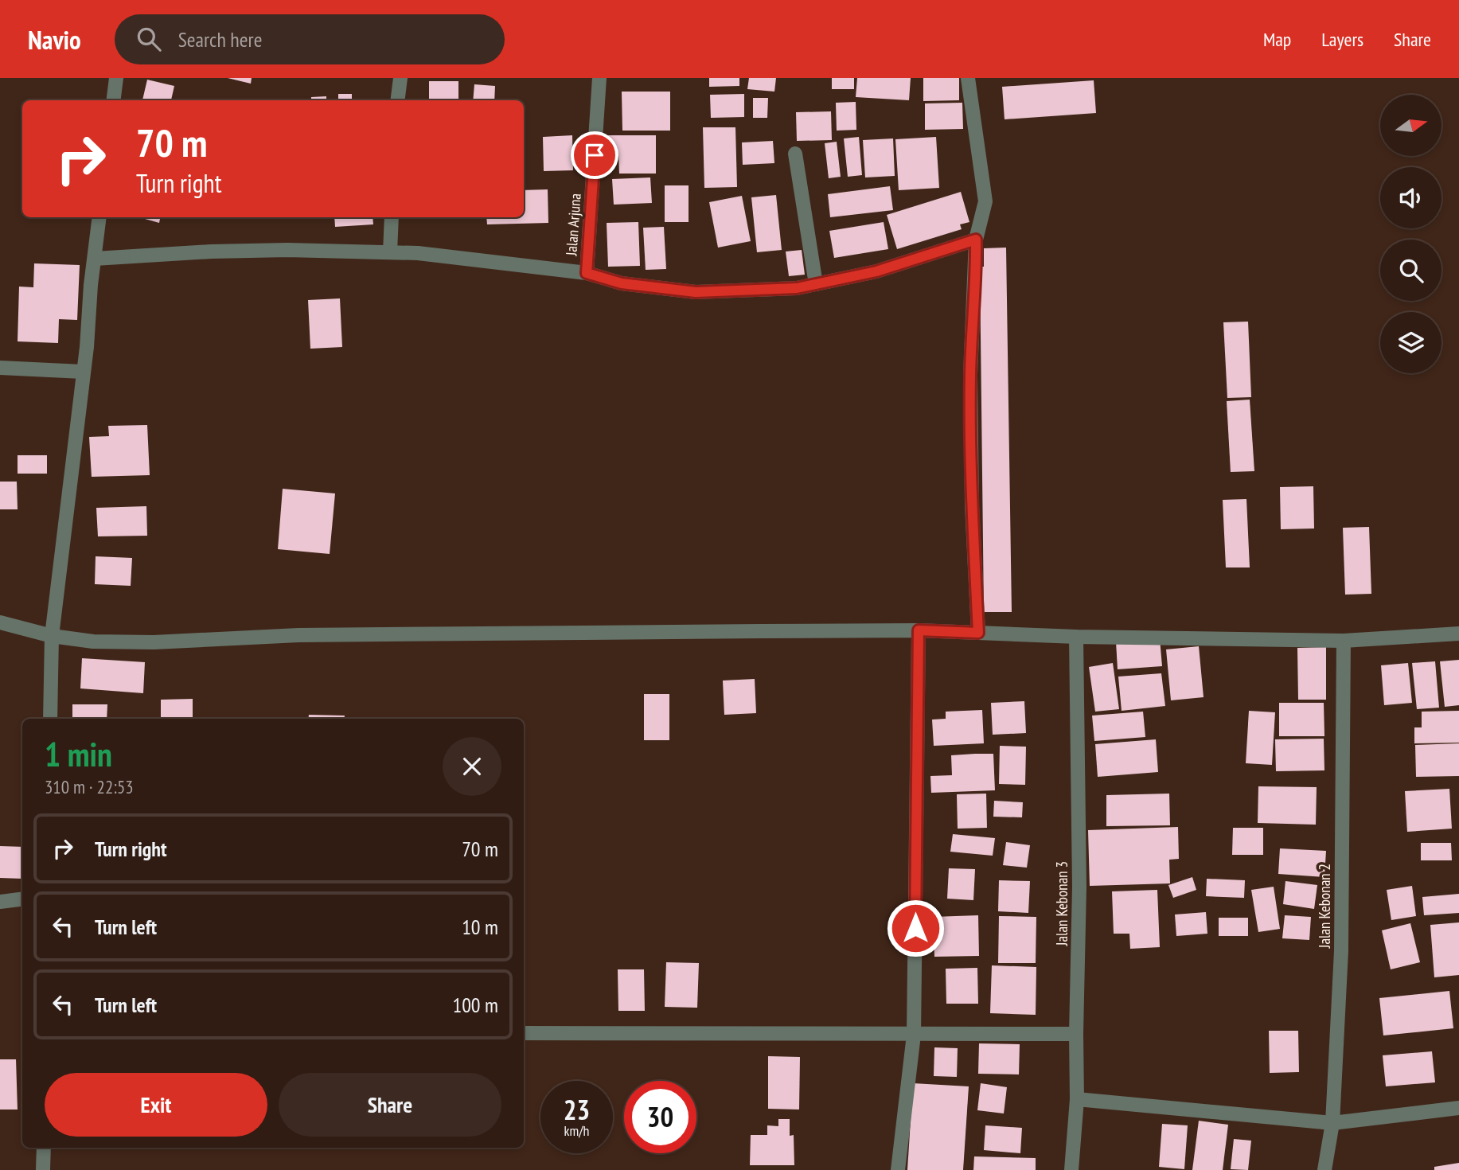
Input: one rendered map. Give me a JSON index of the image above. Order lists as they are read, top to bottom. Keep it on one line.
{"streets":{"street":["Jalan Arjuna","Jalan Kebonan 3","Jalan Kebonan 2"]},"north":"right","page":{"header":"Navio","search":"Search here","nav":["Map","Layers","Share"],"turn":["70 m","Turn right"],"heading":["1 min","310 m · 22:53"],"list":[{"name":"Turn right","value":"70 m"},{"name":"Turn left","value":"10 m"},{"name":"Turn left","value":"100 m"}],"buttons":["Exit","Share"],"speed":"23 km/h","limit":"30"}}
